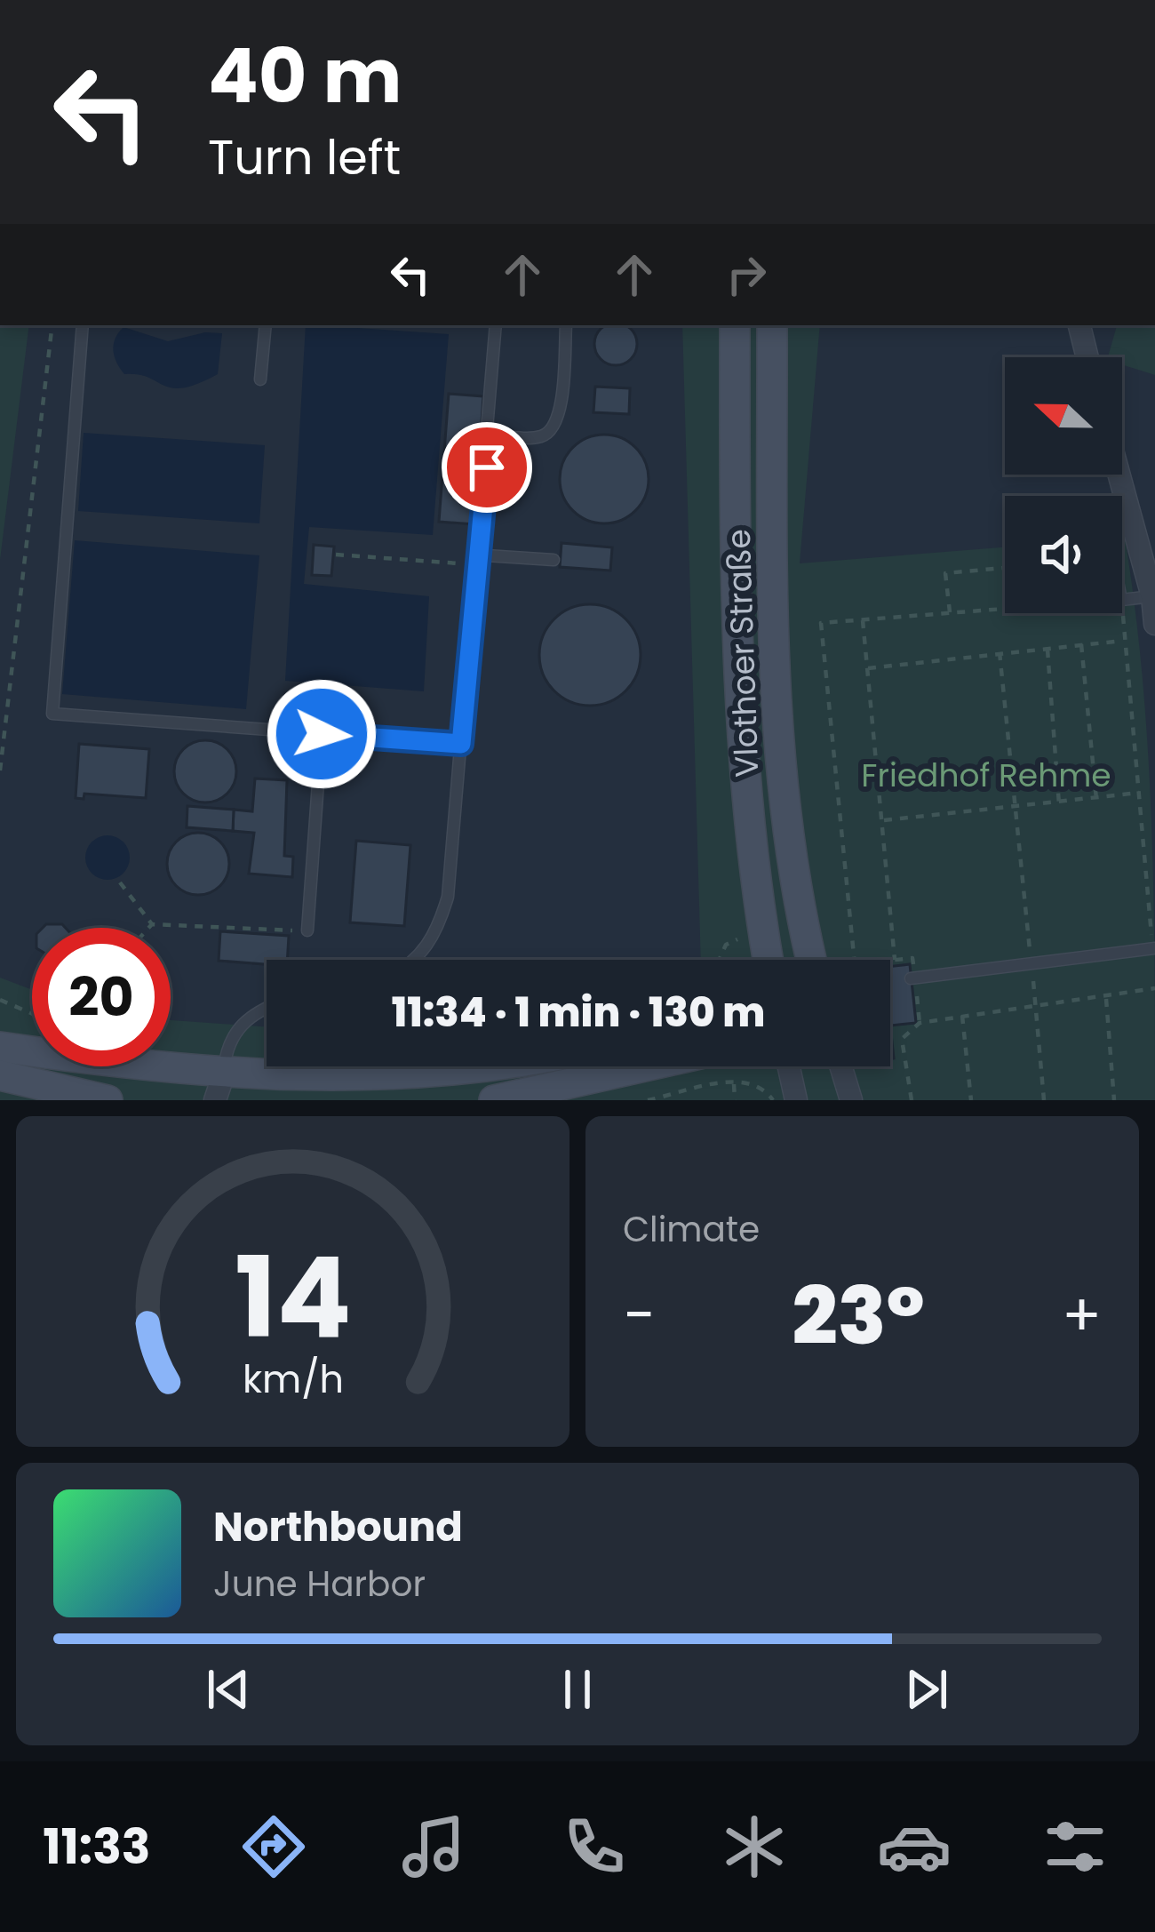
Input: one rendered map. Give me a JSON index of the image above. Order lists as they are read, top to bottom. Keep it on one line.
{"streets":{"main road":["Vlothoer Straße"]},"parks":["Friedhof Rehme"],"north":"left","page":{"turn":["40 m","Turn left"],"limit":"20","trip":"11:34 · 1 min · 130 m","tile":"Climate","heat":["−","23°","+"],"song":["Northbound","June Harbor"],"tabs":"11:33","gauge":["14","km/h"]}}
